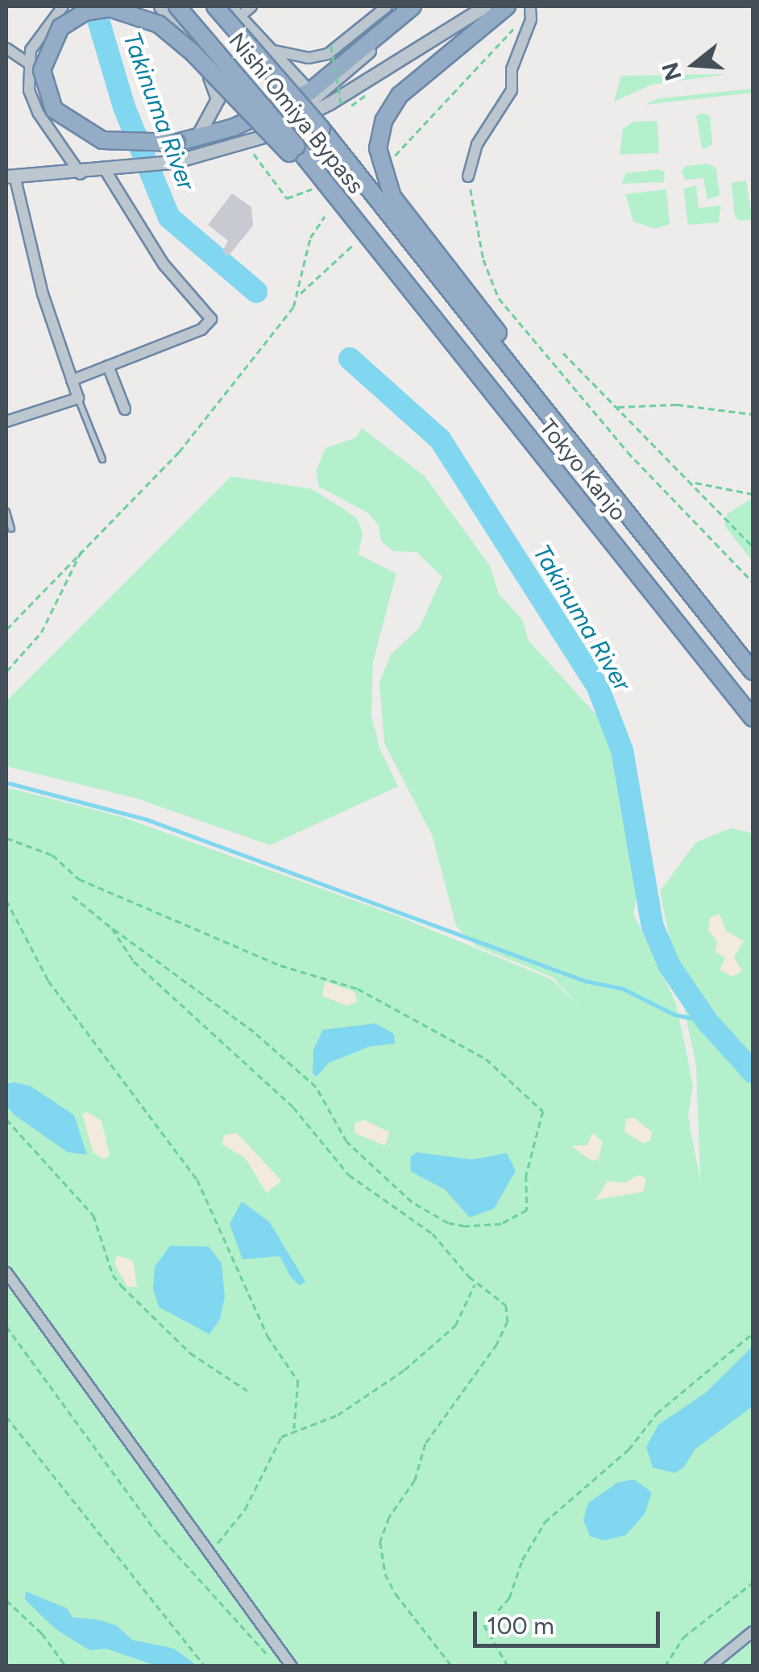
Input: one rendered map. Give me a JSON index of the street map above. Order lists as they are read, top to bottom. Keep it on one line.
{"streets":{"highway":["Nishi Omiya Bypass","Tokyo Kanjo"]},"crossings":[["Nishi Omiya Bypass","Tokyo Kanjo"]],"water":["Takinuma River"],"scale_bar":"100 m","north":"left"}
